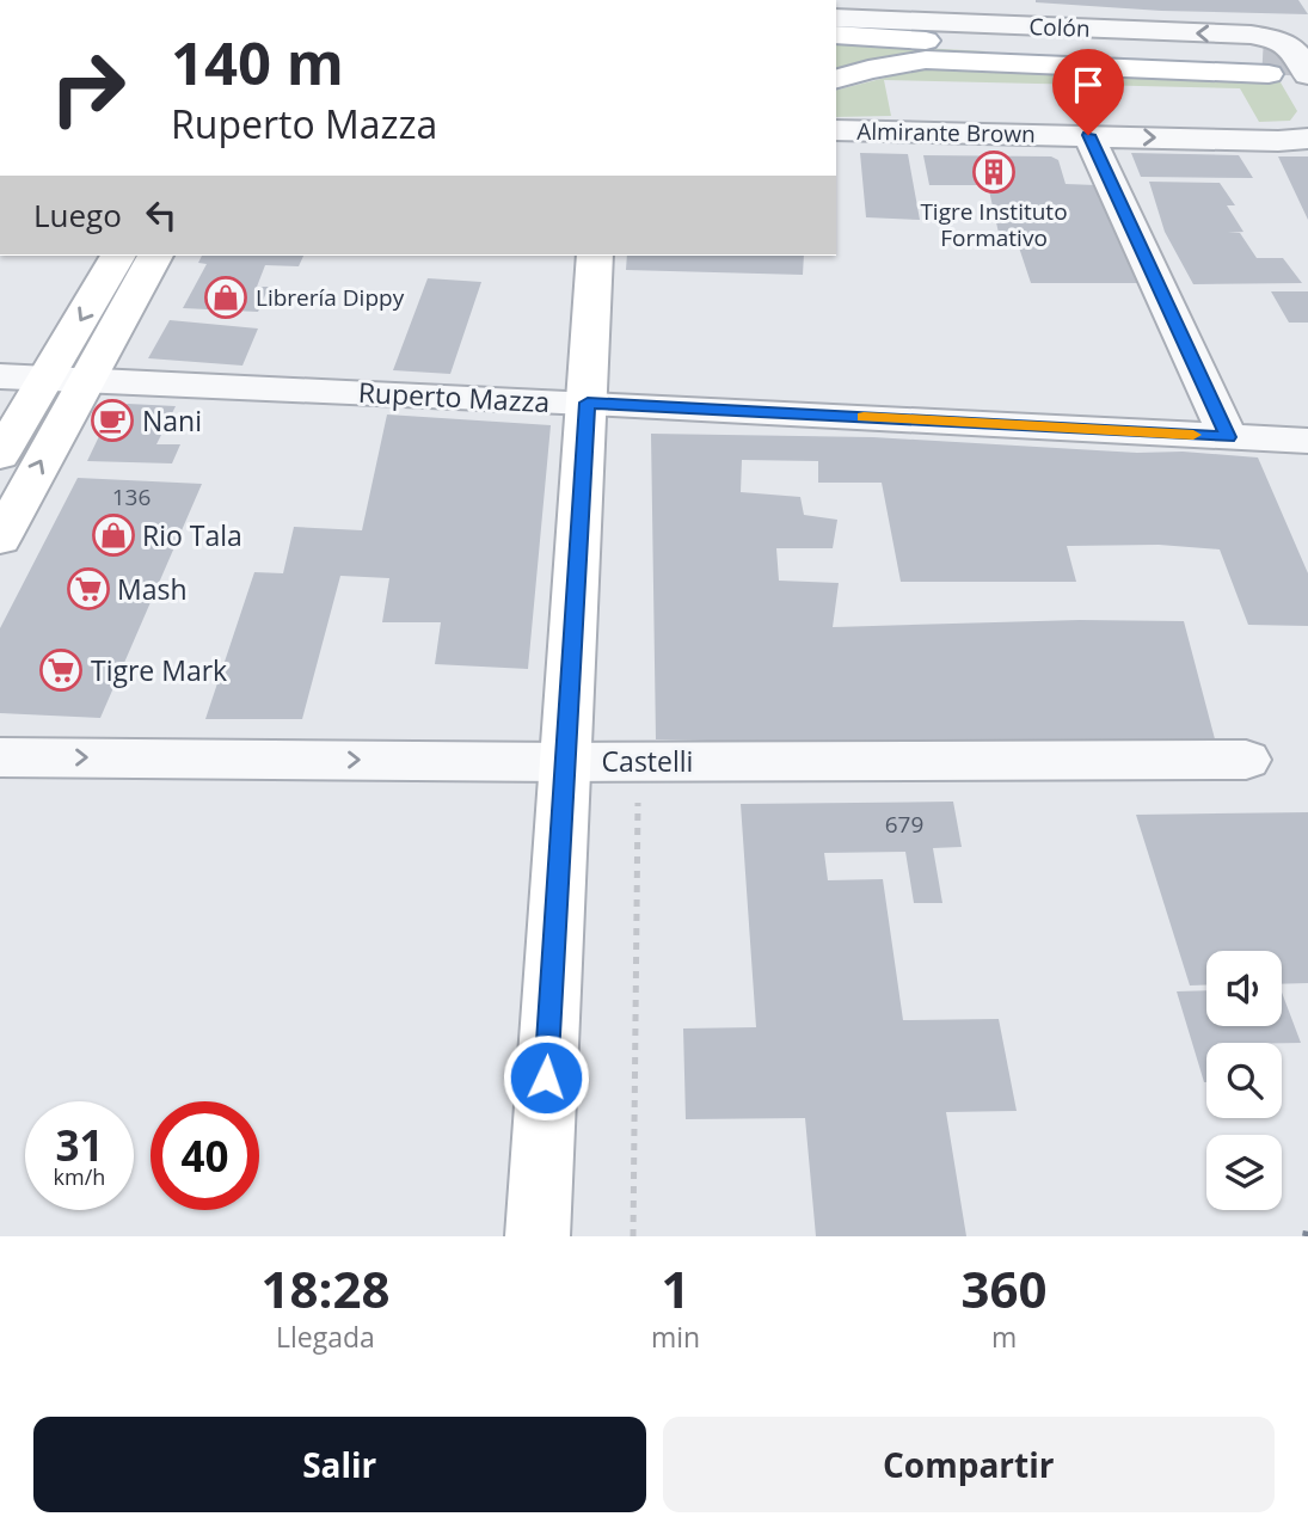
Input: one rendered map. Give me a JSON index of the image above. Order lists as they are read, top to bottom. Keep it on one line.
{"streets":{"street":["Colón","Almirante Brown","Ruperto Mazza","Castelli"]},"one_way":["Colón","Almirante Brown","Castelli"],"places":{"building":["Tigre Instituto Formativo"],"shop":["Librería Dippy","Rio Tala"],"cafe":["Nani"],"supermarket":["Mash","Tigre Mark"]},"house_numbers":["136","679"],"page":{"turn":["140 m","Ruperto Mazza"],"then":"Luego","speed":"31 km/h","limit":"40","eta":["18:28","Llegada","1","min","360","m"],"buttons":["Salir","Compartir"]}}
